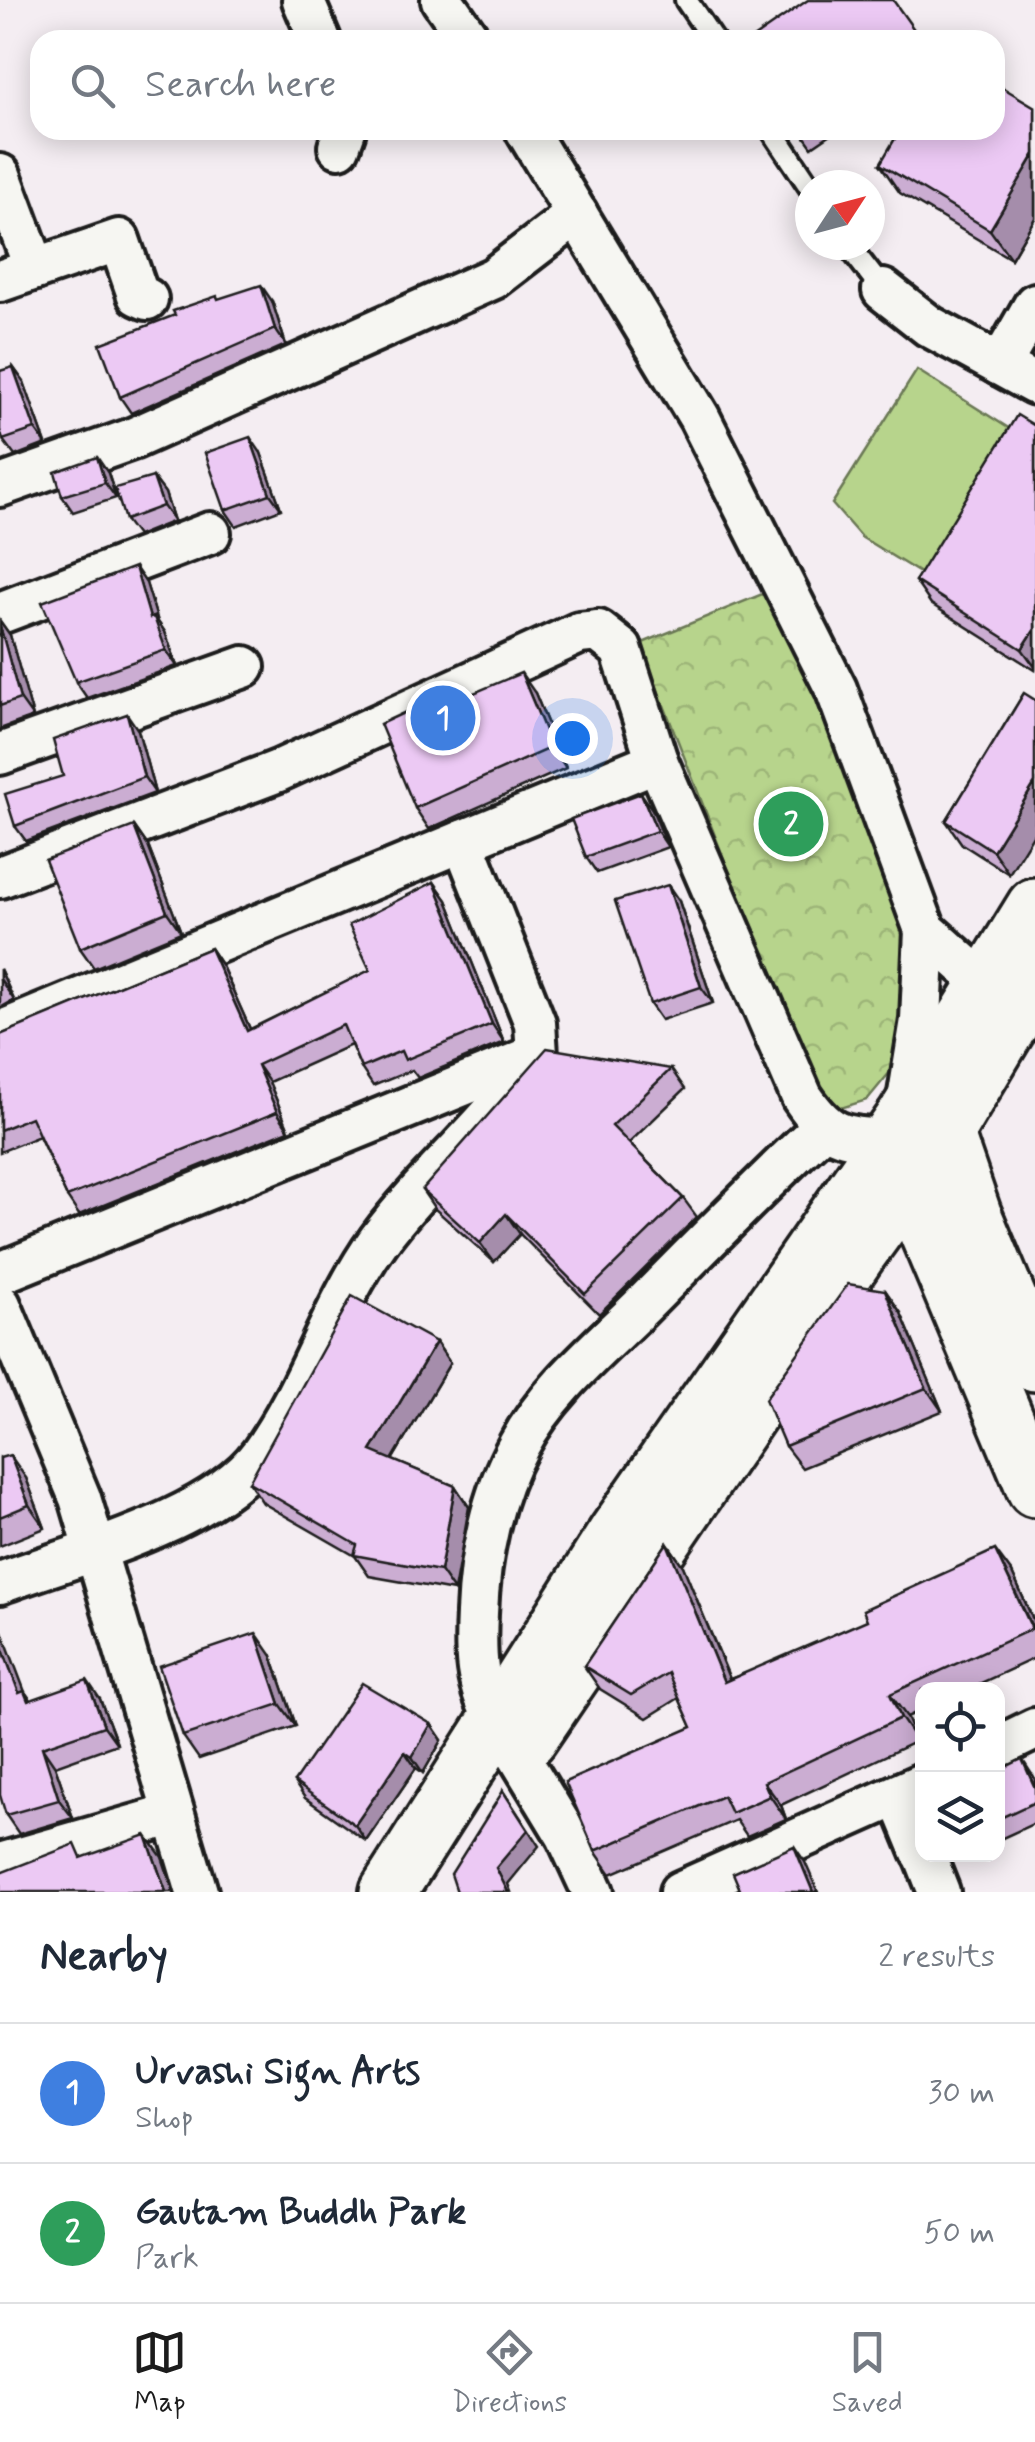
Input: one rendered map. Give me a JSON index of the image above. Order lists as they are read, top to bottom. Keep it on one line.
{"north":"top right","page":{"search":"Search here","pins":["1","2"],"heading":["Nearby","2 results"],"list":[{"mark":"1","name":"Urvashi Sign Arts","note":"Shop","value":"30 m"},{"mark":"2","name":"Gautam Buddh Park","note":"Park","value":"50 m"}],"nav":["Map","Directions","Saved"]}}
